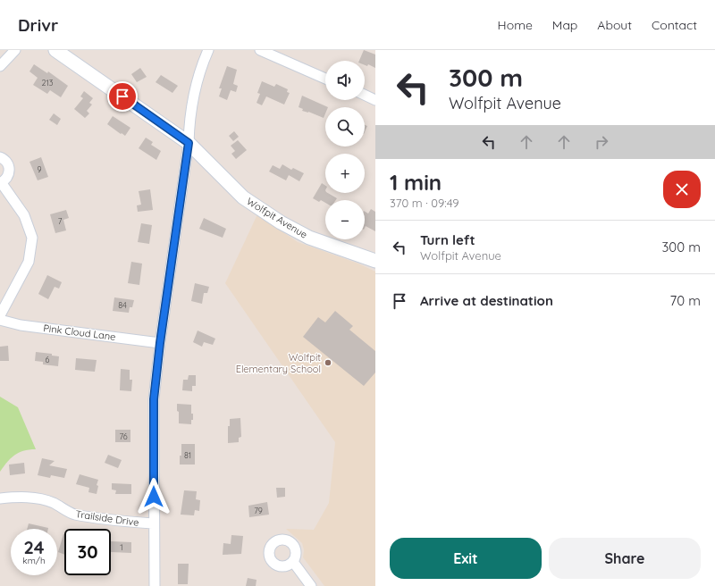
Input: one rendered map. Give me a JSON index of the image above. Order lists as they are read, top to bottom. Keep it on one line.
{"streets":{"street":["Wolfpit Avenue","Pink Cloud Lane","Trailside Drive"]},"places":["Wolfpit Elementary School"],"house_numbers":["213","9","7","84","6","76","81","79","1"],"page":{"header":"Drivr","nav":["Home","Map","About","Contact"],"turn":["300 m","Wolfpit Avenue"],"map_buttons":["+","−"],"heading":["1 min","370 m · 09:49"],"list":[{"name":"Turn left","note":"Wolfpit Avenue","value":"300 m"},{"name":"Arrive at destination","value":"70 m"}],"speed":"24 km/h","limit":"30","buttons":["Exit","Share"]}}
